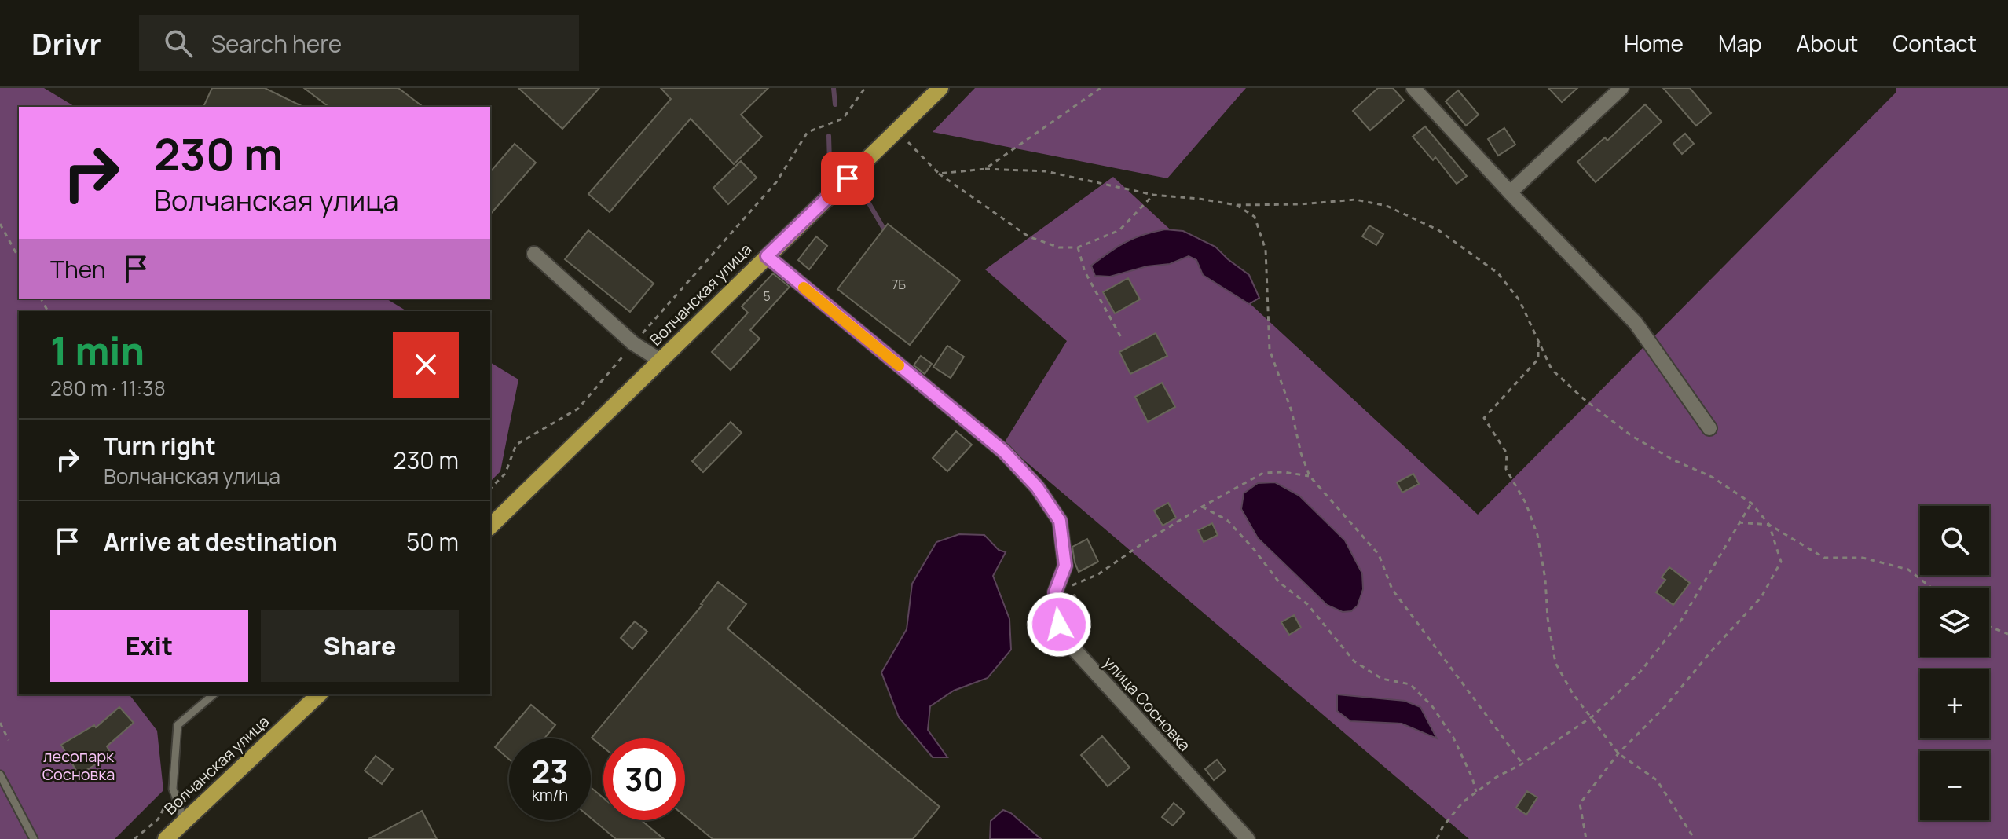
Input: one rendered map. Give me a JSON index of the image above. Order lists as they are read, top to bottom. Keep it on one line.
{"streets":{"main road":["Волчанская улица"],"street":["улица Сосновка"]},"crossings":[["Волчанская улица","улица Сосновка"]],"parks":["лесопарк Сосновка"],"house_numbers":["7Б","5"],"page":{"header":"Drivr","search":"Search here","nav":["Home","Map","About","Contact"],"turn":["230 m","Волчанская улица"],"then":"Then","heading":["1 min","280 m · 11:38"],"list":[{"name":"Turn right","note":"Волчанская улица","value":"230 m"},{"name":"Arrive at destination","value":"50 m"}],"map_buttons":["+","−"],"buttons":["Exit","Share"],"speed":"23 km/h","limit":"30"}}
